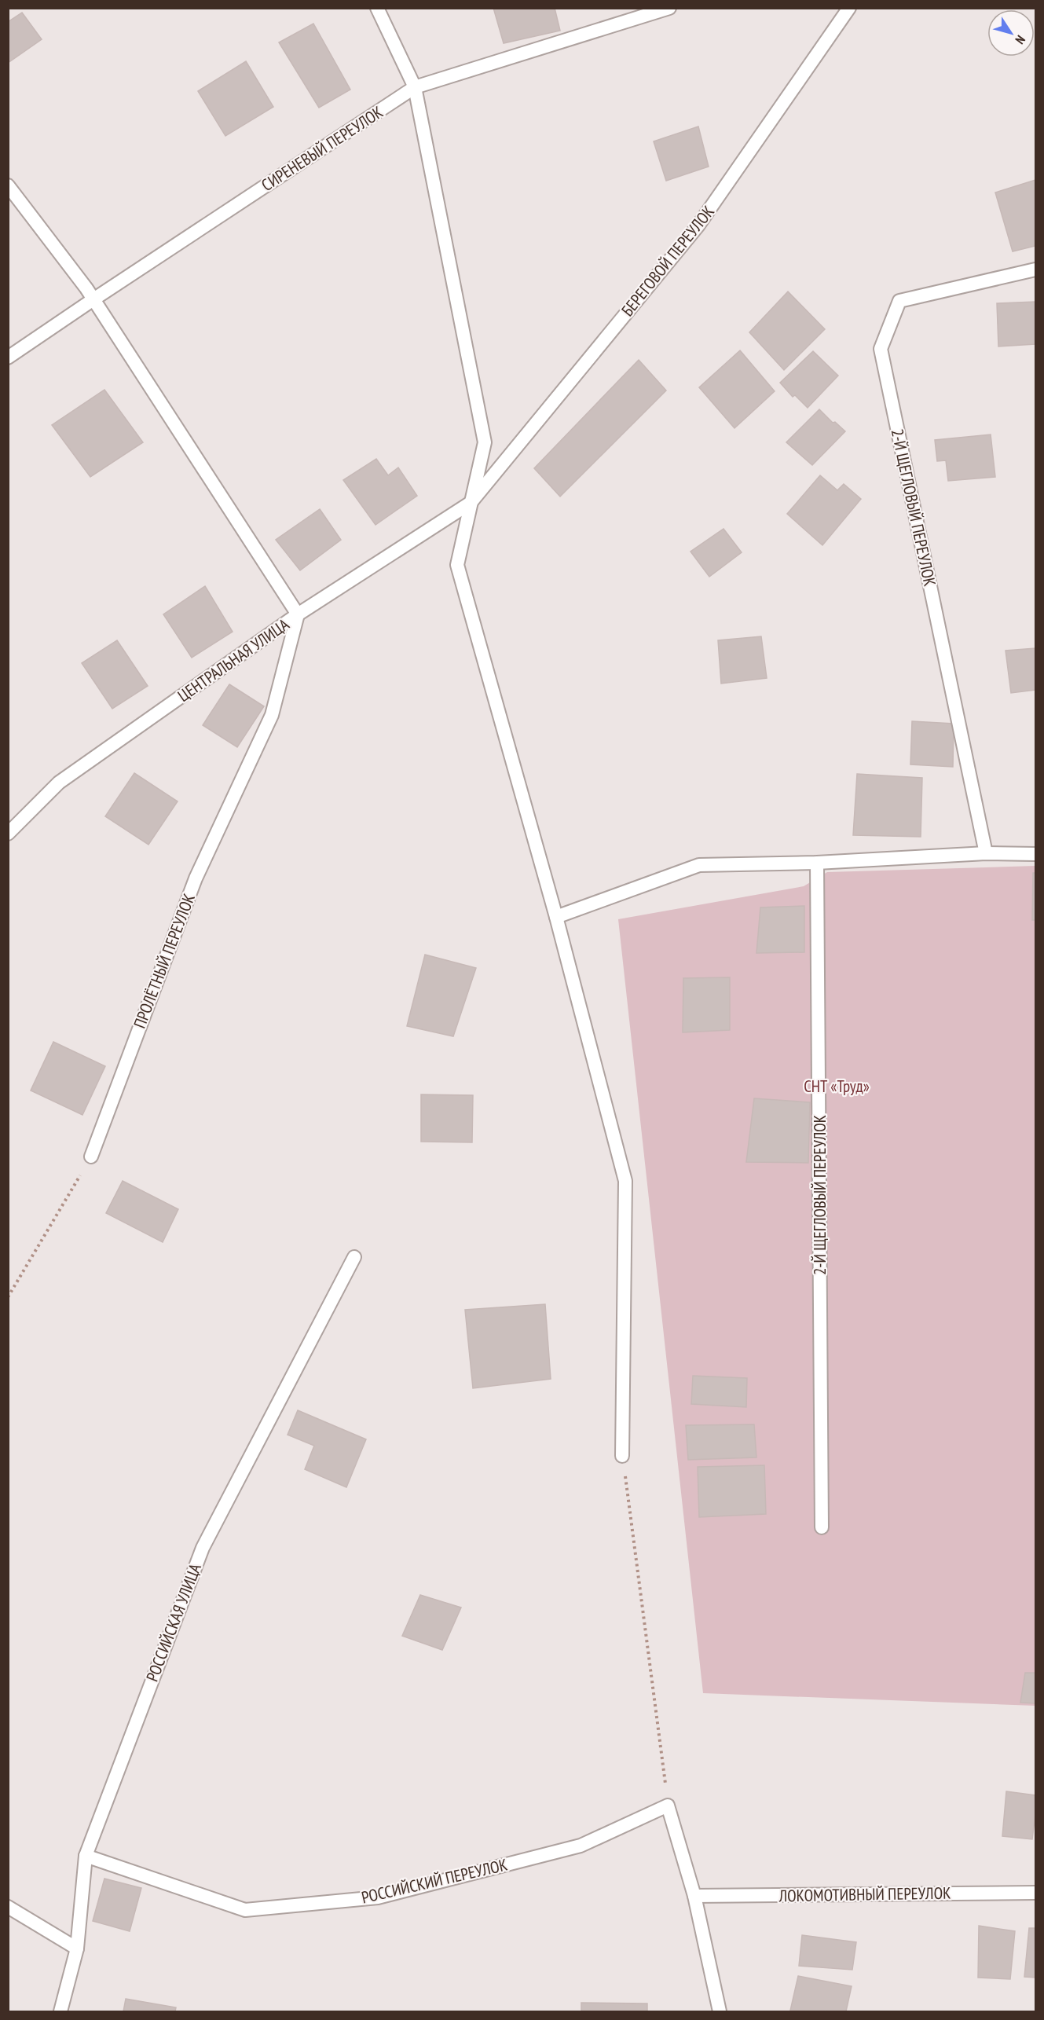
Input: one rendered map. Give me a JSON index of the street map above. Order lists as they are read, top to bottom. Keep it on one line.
{"streets":{"street":["СИРЕНЕВЫЙ ПЕРЕУЛОК","БЕРЕГОВОЙ ПЕРЕУЛОК","2-Й ЩЕГЛОВЫЙ ПЕРЕУЛОК","ЦЕНТРАЛЬНАЯ УЛИЦА","ПРОЛЁТНЫЙ ПЕРЕУЛОК","РОССИЙСКАЯ УЛИЦА","РОССИЙСКИЙ ПЕРЕУЛОК","ЛОКОМОТИВНЫЙ ПЕРЕУЛОК"]},"crossings":[["БЕРЕГОВОЙ ПЕРЕУЛОК","ЦЕНТРАЛЬНАЯ УЛИЦА"],["ЦЕНТРАЛЬНАЯ УЛИЦА","ПРОЛЁТНЫЙ ПЕРЕУЛОК"],["РОССИЙСКАЯ УЛИЦА","РОССИЙСКИЙ ПЕРЕУЛОК"]],"parks":["СНТ «Труд»"],"north":"bottom right"}
